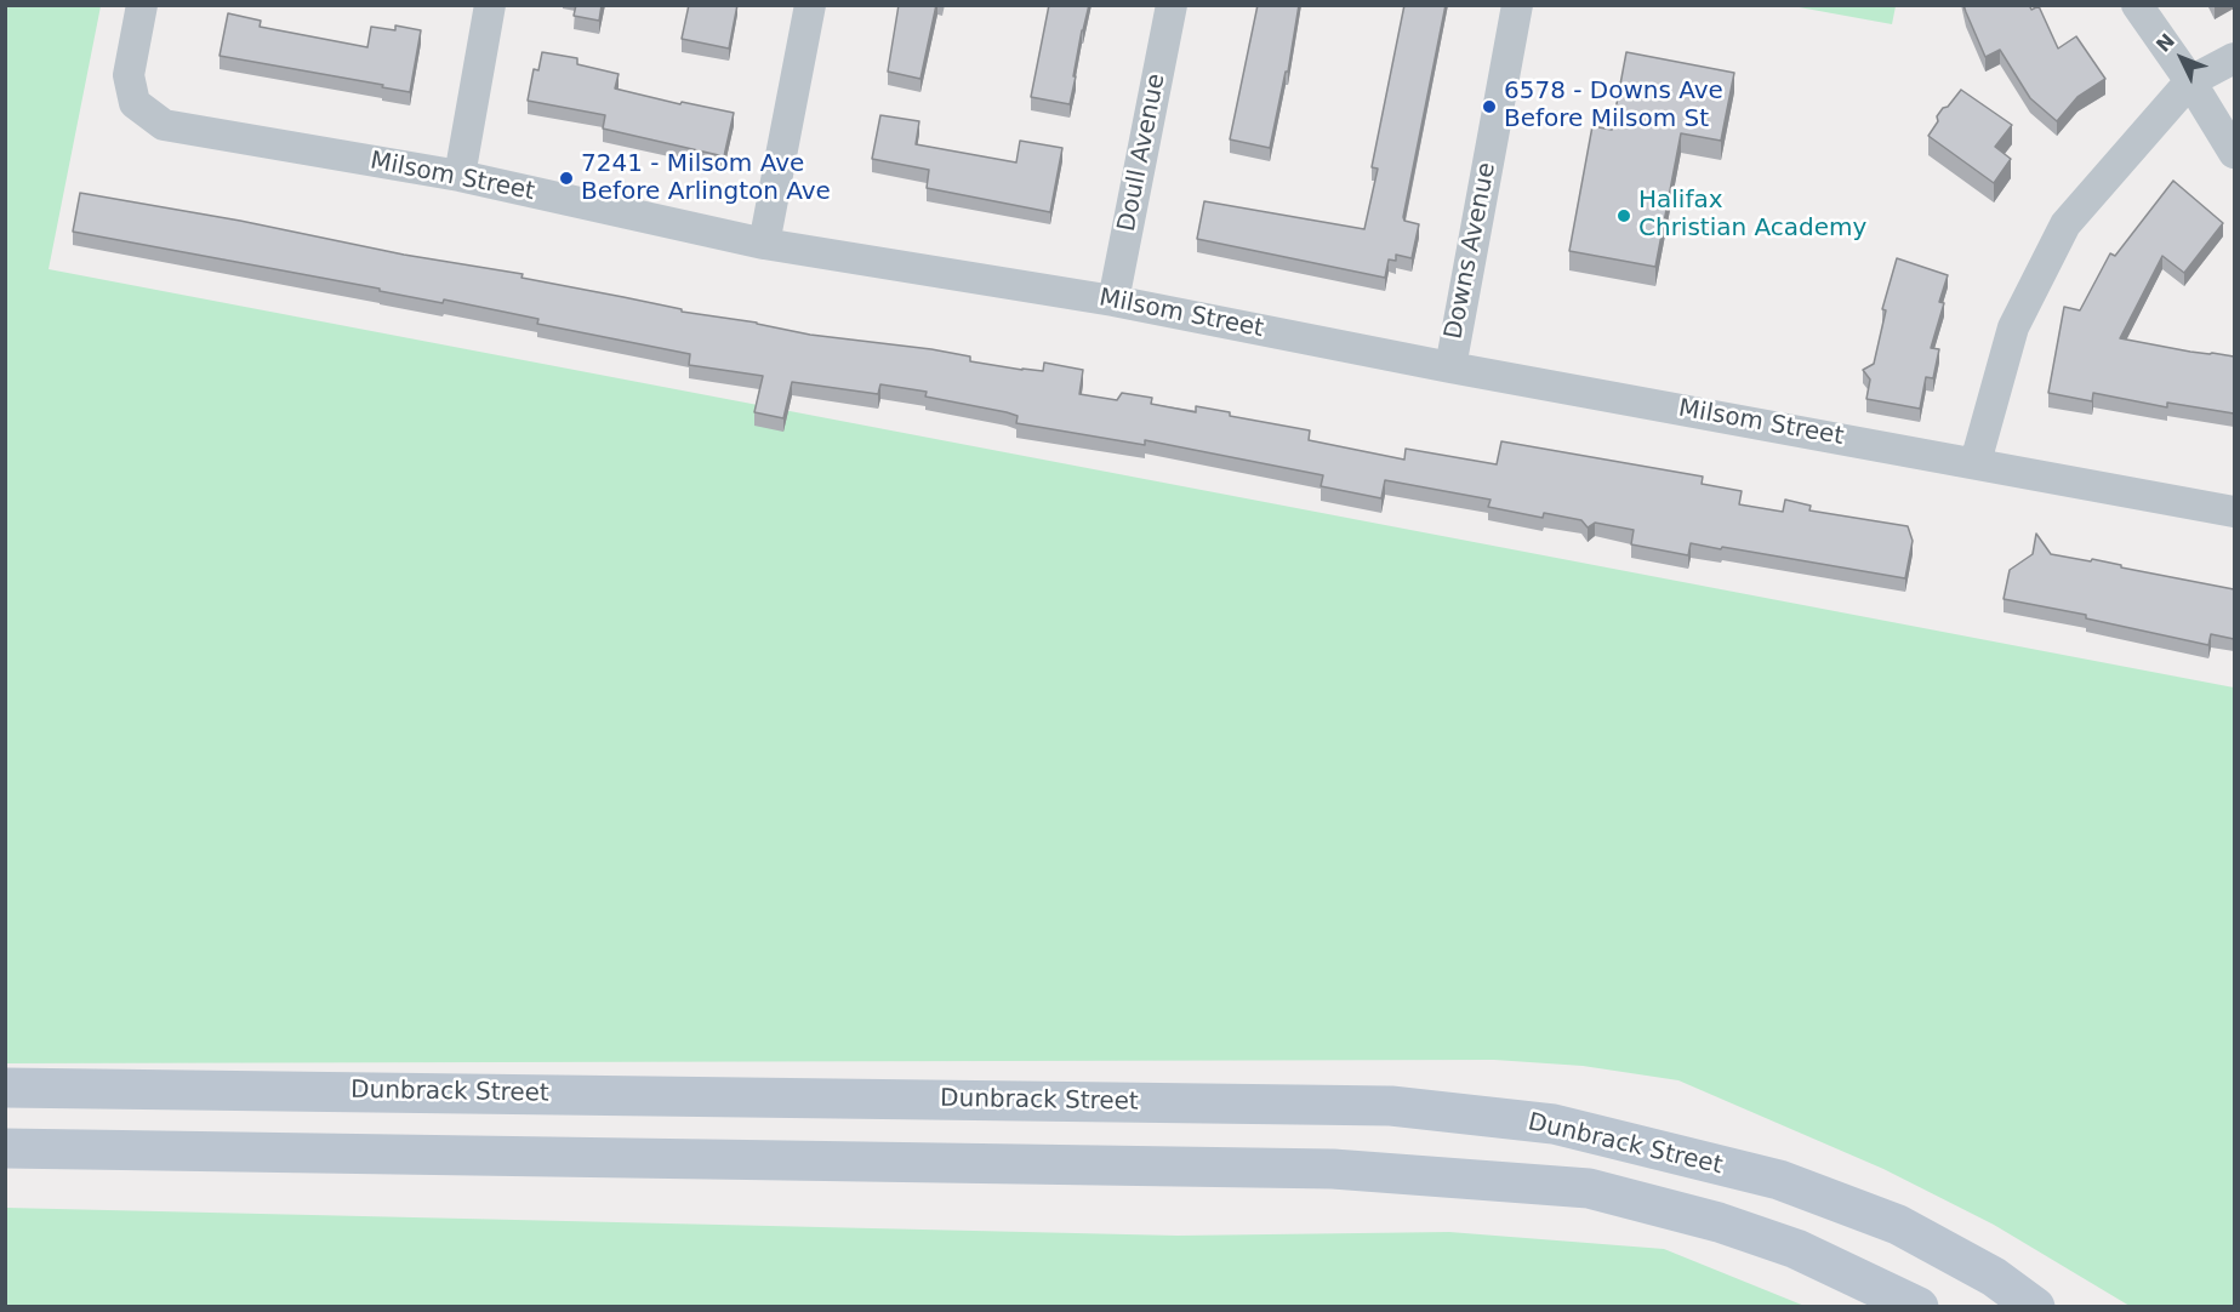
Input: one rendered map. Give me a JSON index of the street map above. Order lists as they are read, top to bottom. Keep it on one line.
{"streets":{"main road":["Dunbrack Street"],"street":["Doull Avenue","Milsom Street","Downs Avenue"]},"crossings":[["Doull Avenue","Milsom Street"],["Milsom Street","Downs Avenue"]],"places":["6578 - Downs Ave Before Milsom St","7241 - Milsom Ave Before Arlington Ave","Halifax Christian Academy"],"north":"top left"}
